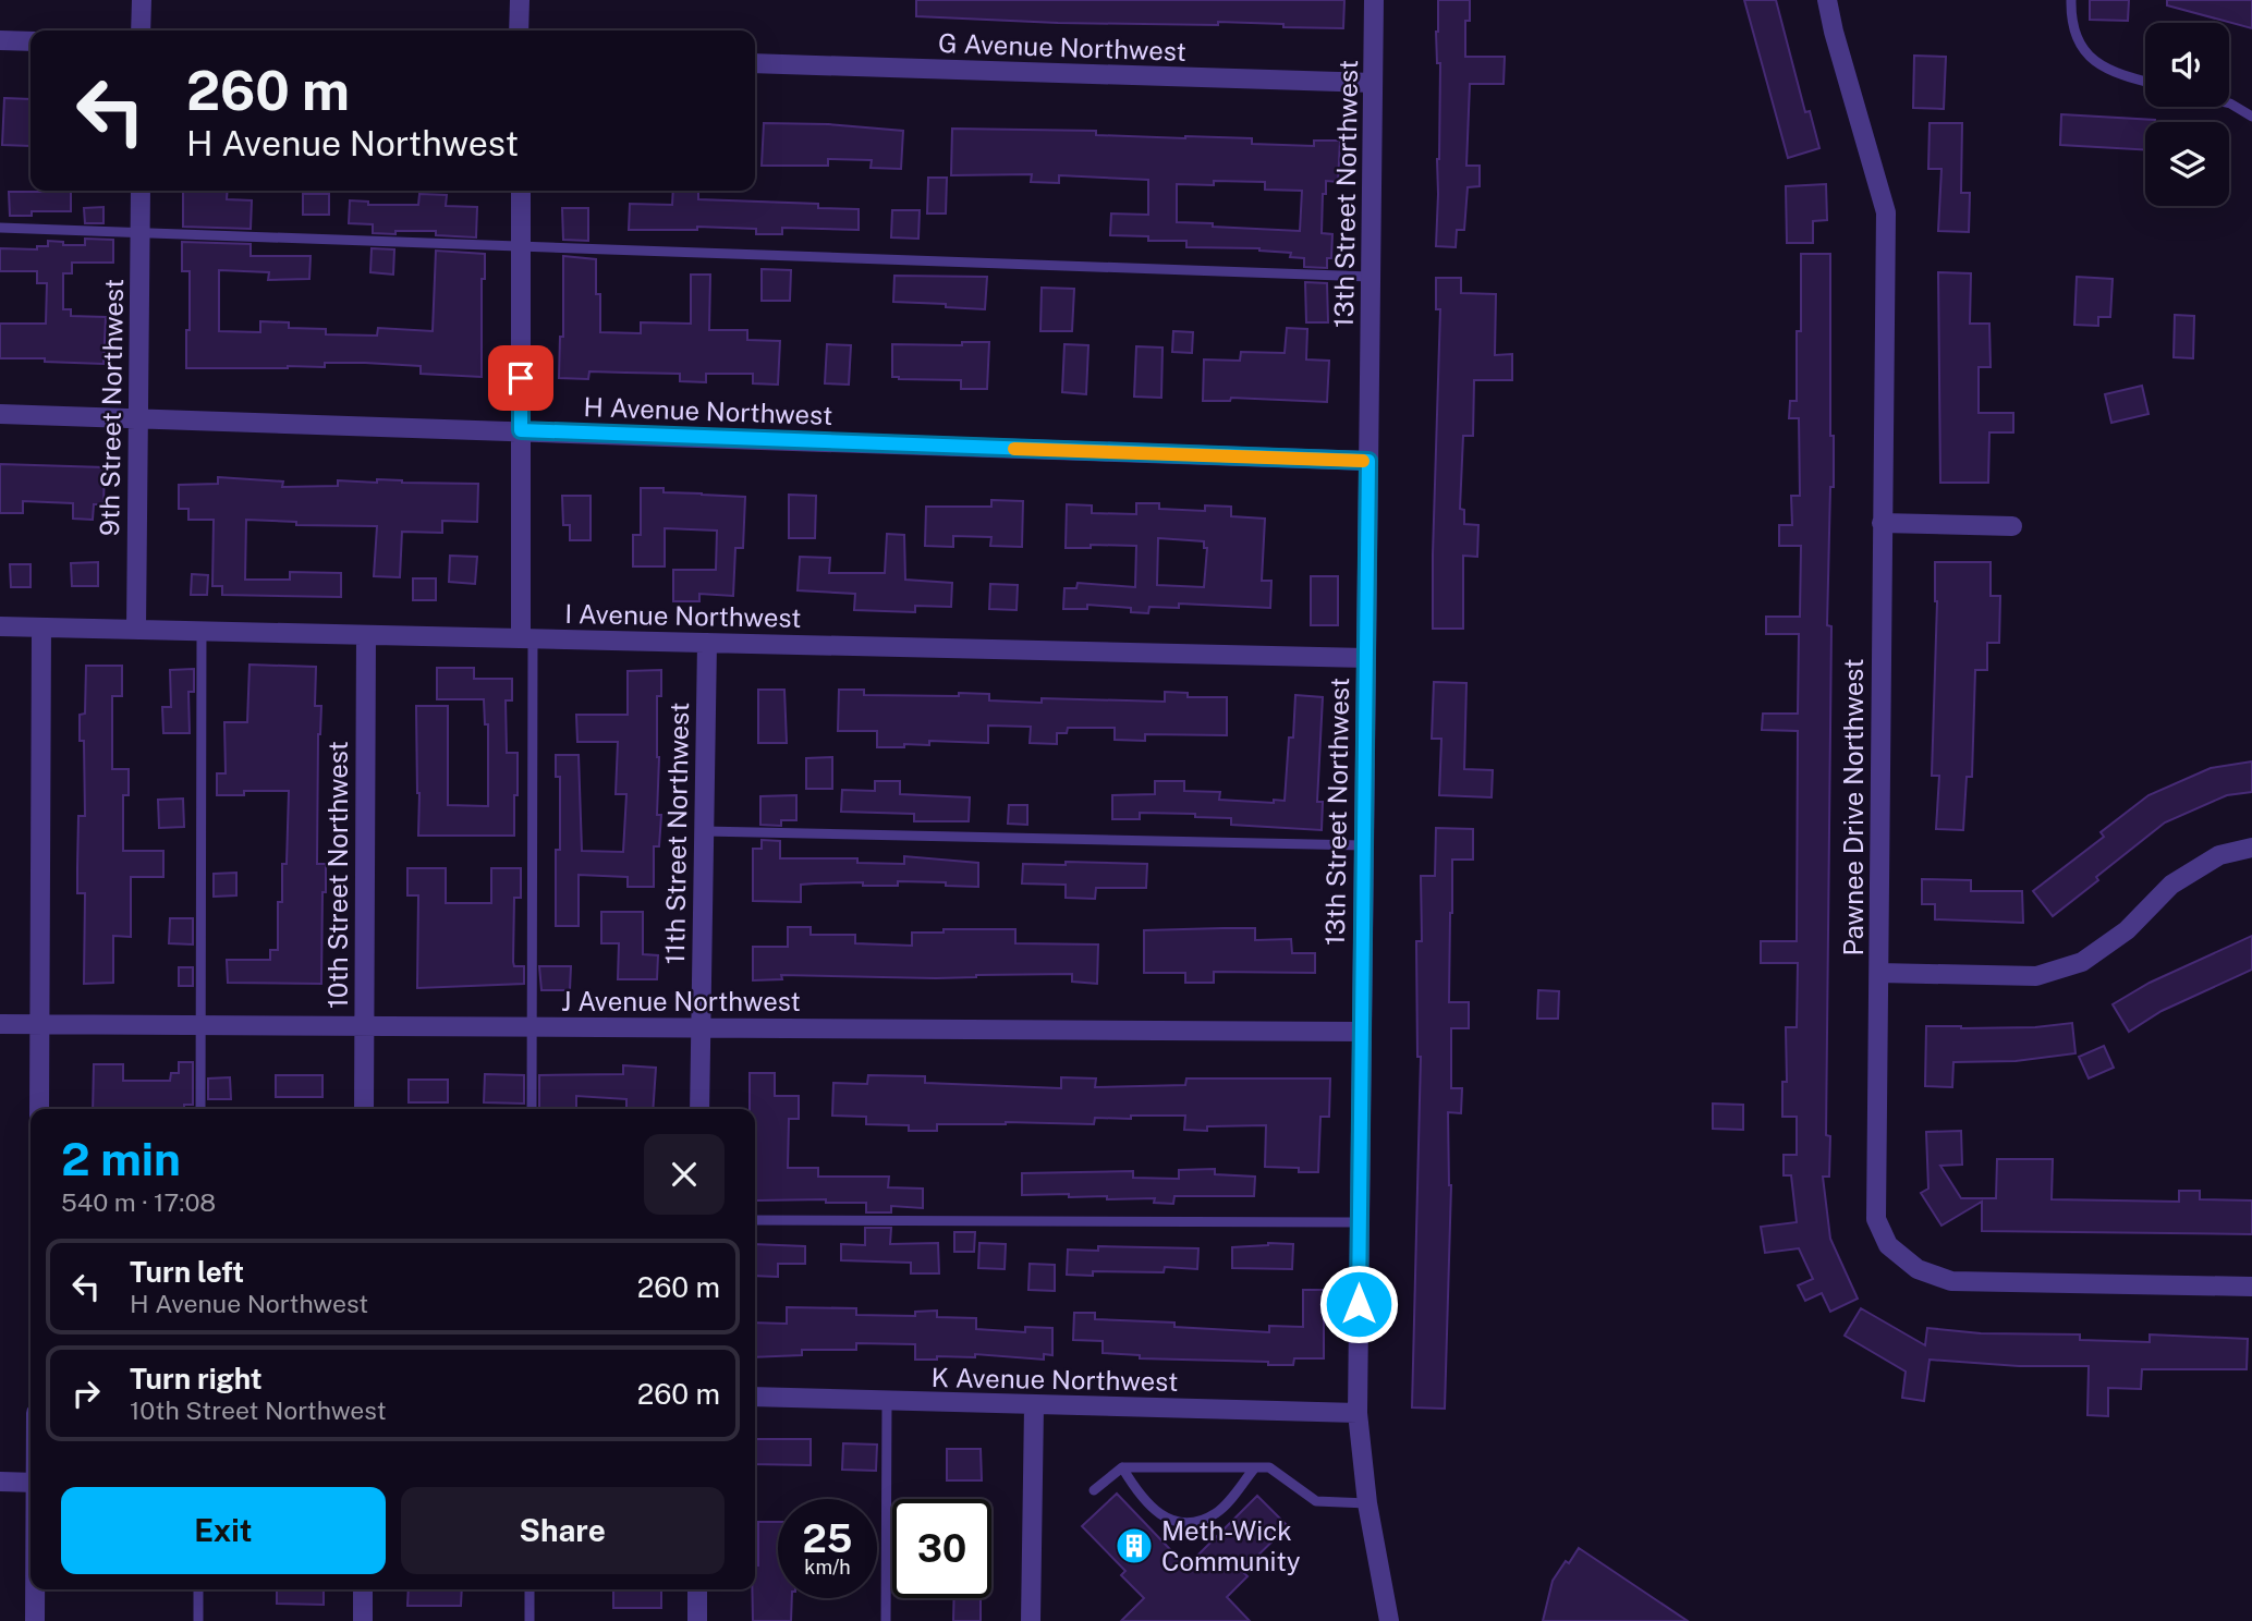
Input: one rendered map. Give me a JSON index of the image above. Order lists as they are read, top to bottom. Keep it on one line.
{"streets":{"street":["G Avenue Northwest","13th Street Northwest","9th Street Northwest","H Avenue Northwest","I Avenue Northwest","Pawnee Drive Northwest","11th Street Northwest","10th Street Northwest","J Avenue Northwest","K Avenue Northwest"]},"crossings":[["G Avenue Northwest","13th Street Northwest"],["13th Street Northwest","H Avenue Northwest"],["13th Street Northwest","I Avenue Northwest"],["13th Street Northwest","J Avenue Northwest"],["13th Street Northwest","K Avenue Northwest"],["9th Street Northwest","H Avenue Northwest"],["9th Street Northwest","I Avenue Northwest"],["I Avenue Northwest","11th Street Northwest"],["I Avenue Northwest","10th Street Northwest"],["11th Street Northwest","J Avenue Northwest"],["10th Street Northwest","J Avenue Northwest"]],"places":{"building":["Meth-Wick Community"]},"page":{"turn":["260 m","H Avenue Northwest"],"heading":["2 min","540 m · 17:08"],"list":[{"name":"Turn left","note":"H Avenue Northwest","value":"260 m"},{"name":"Turn right","note":"10th Street Northwest","value":"260 m"}],"buttons":["Exit","Share"],"speed":"25 km/h","limit":"30"}}
